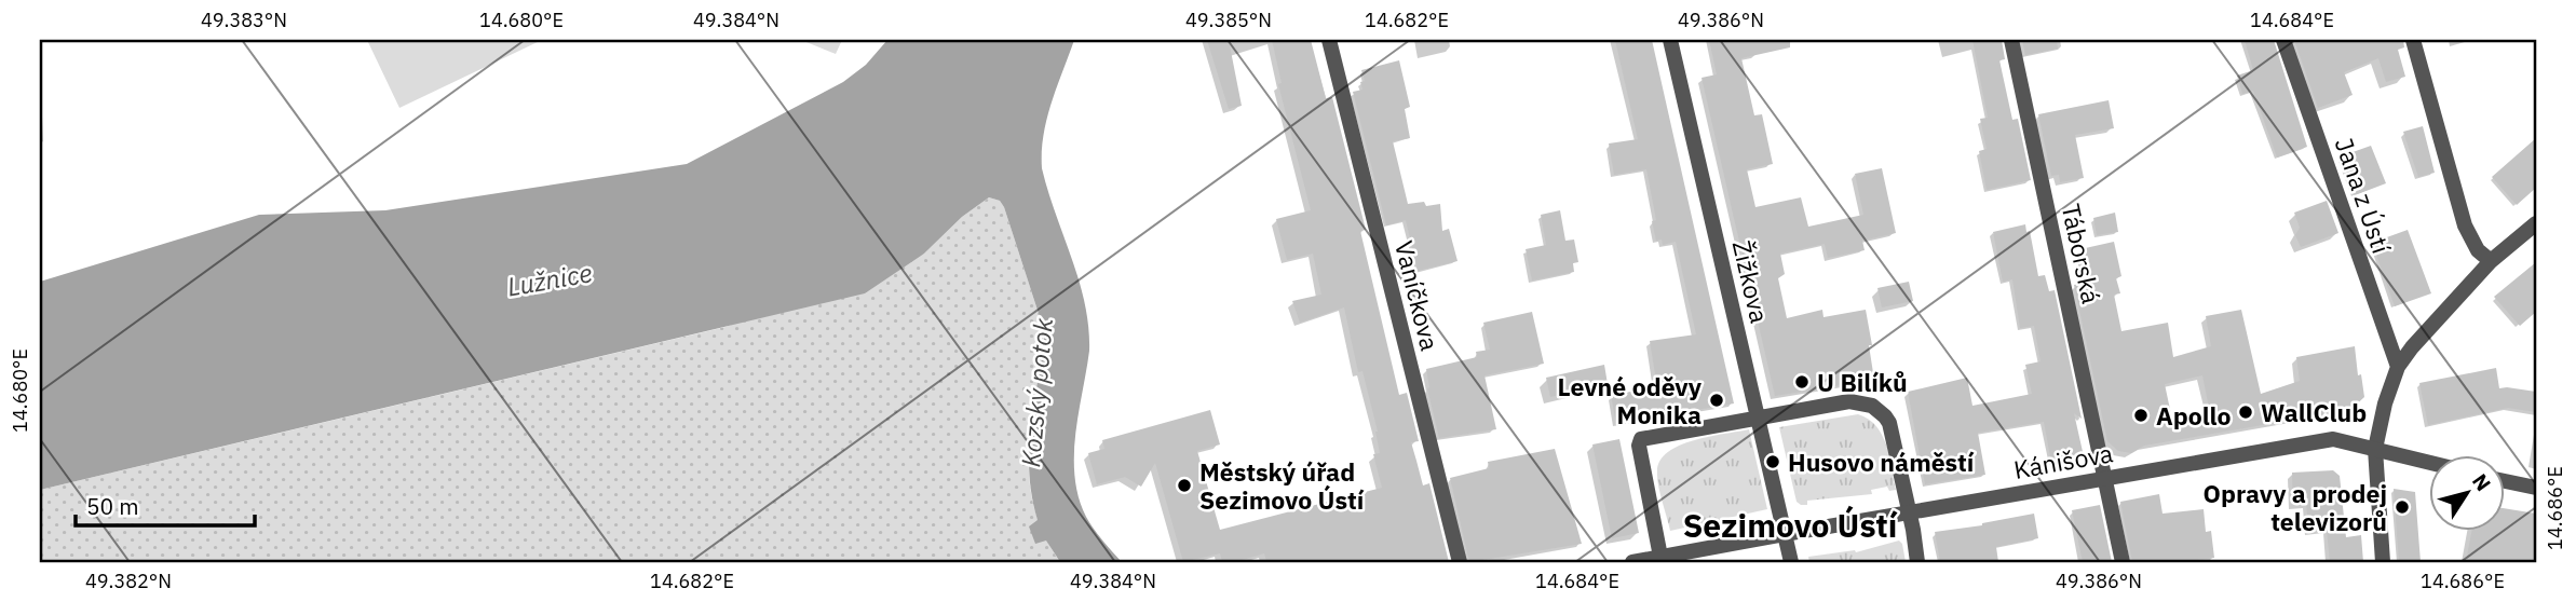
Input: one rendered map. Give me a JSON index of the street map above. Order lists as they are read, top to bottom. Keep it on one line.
{"streets":{"street":["Jana z Ústí","Táborská","Žižkova","Vaníčkova","Kánišova"]},"crossings":[["Táborská","Kánišova"],["Žižkova","Kánišova"]],"districts":["Sezimovo Ústí"],"water":["Lužnice","Kozský potok"],"places":["U Bilíků","Levné oděvy Monika","WallClub","Apollo","Husovo náměstí","Městský úřad Sezimovo Ústí","Opravy a prodej televizorů"],"scale_bar":"50 m","north":"top right","coordinates":["49.383°N","14.680°E","49.384°N","49.385°N","14.682°E","49.386°N","14.684°E","14.686°E","49.382°N"]}
